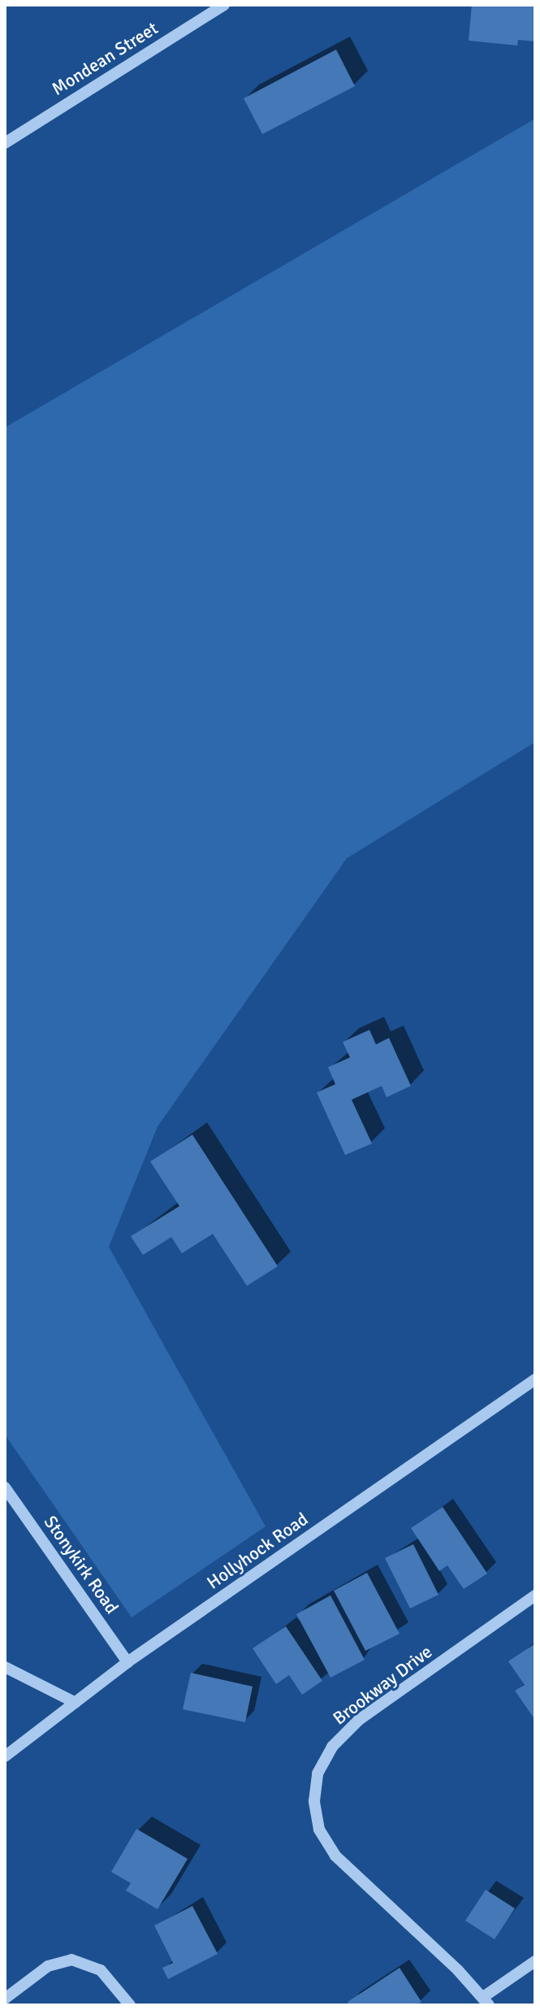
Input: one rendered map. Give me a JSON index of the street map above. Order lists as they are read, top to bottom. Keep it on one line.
{"streets":{"street":["Mondean Street","Hollyhock Road","Stonykirk Road","Brookway Drive"]},"crossings":[["Hollyhock Road","Stonykirk Road"]]}
